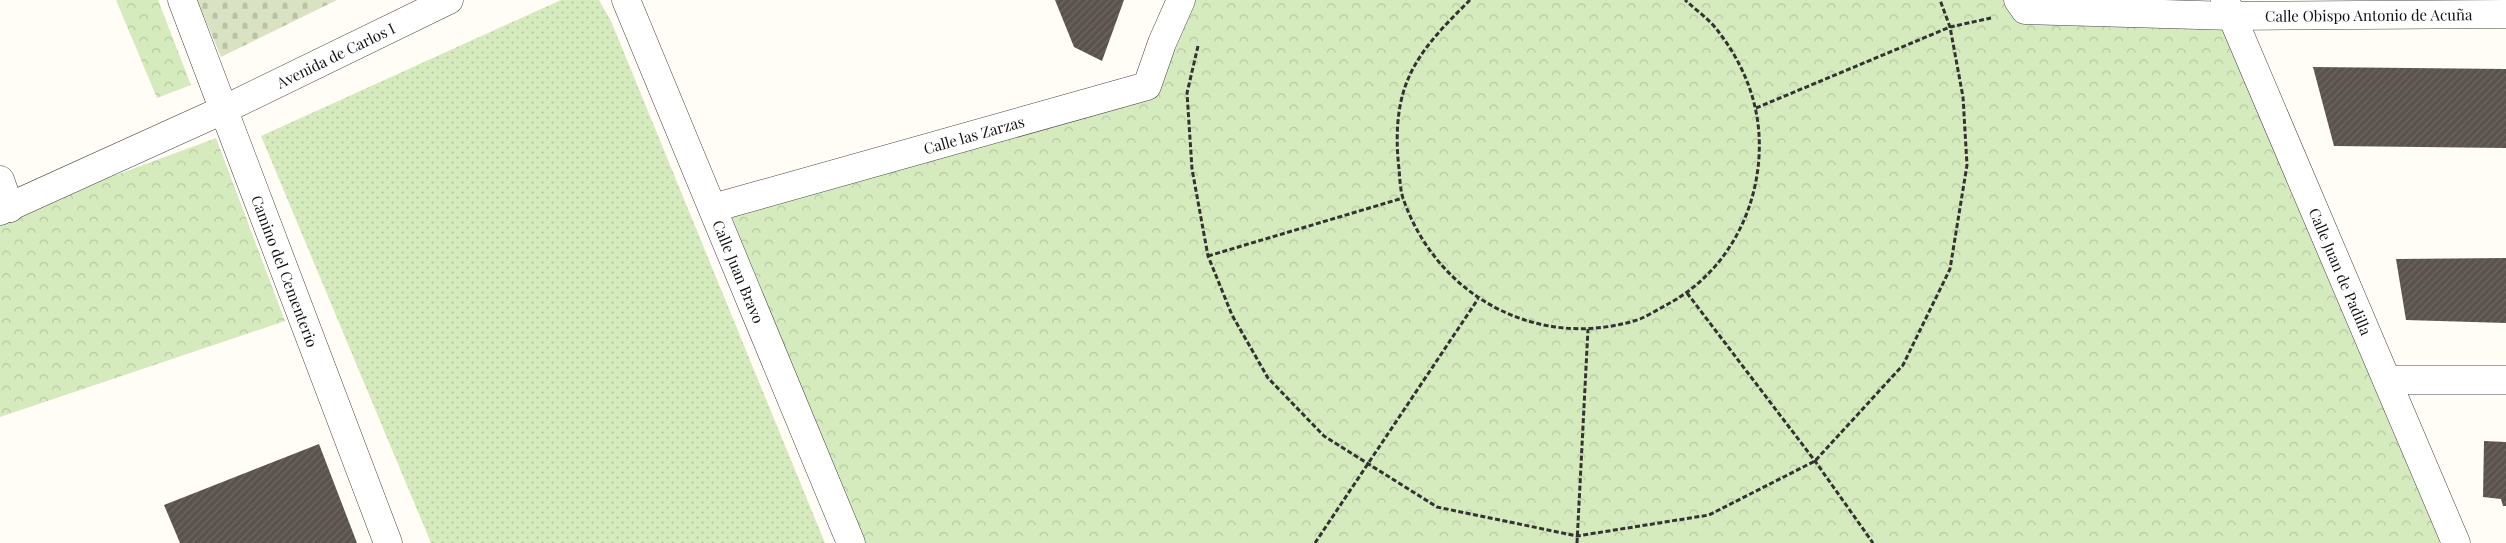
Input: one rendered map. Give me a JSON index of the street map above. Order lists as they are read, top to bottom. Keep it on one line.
{"streets":{"street":["Calle Obispo Antonio de Acuña","Avenida de Carlos I","Calle las Zarzas","Calle Juan Bravo","Calle Juan de Padilla","Camino del Cementerio"]},"crossings":[["Calle Obispo Antonio de Acuña","Calle Juan de Padilla"],["Avenida de Carlos I","Camino del Cementerio"],["Calle las Zarzas","Calle Juan Bravo"]]}
